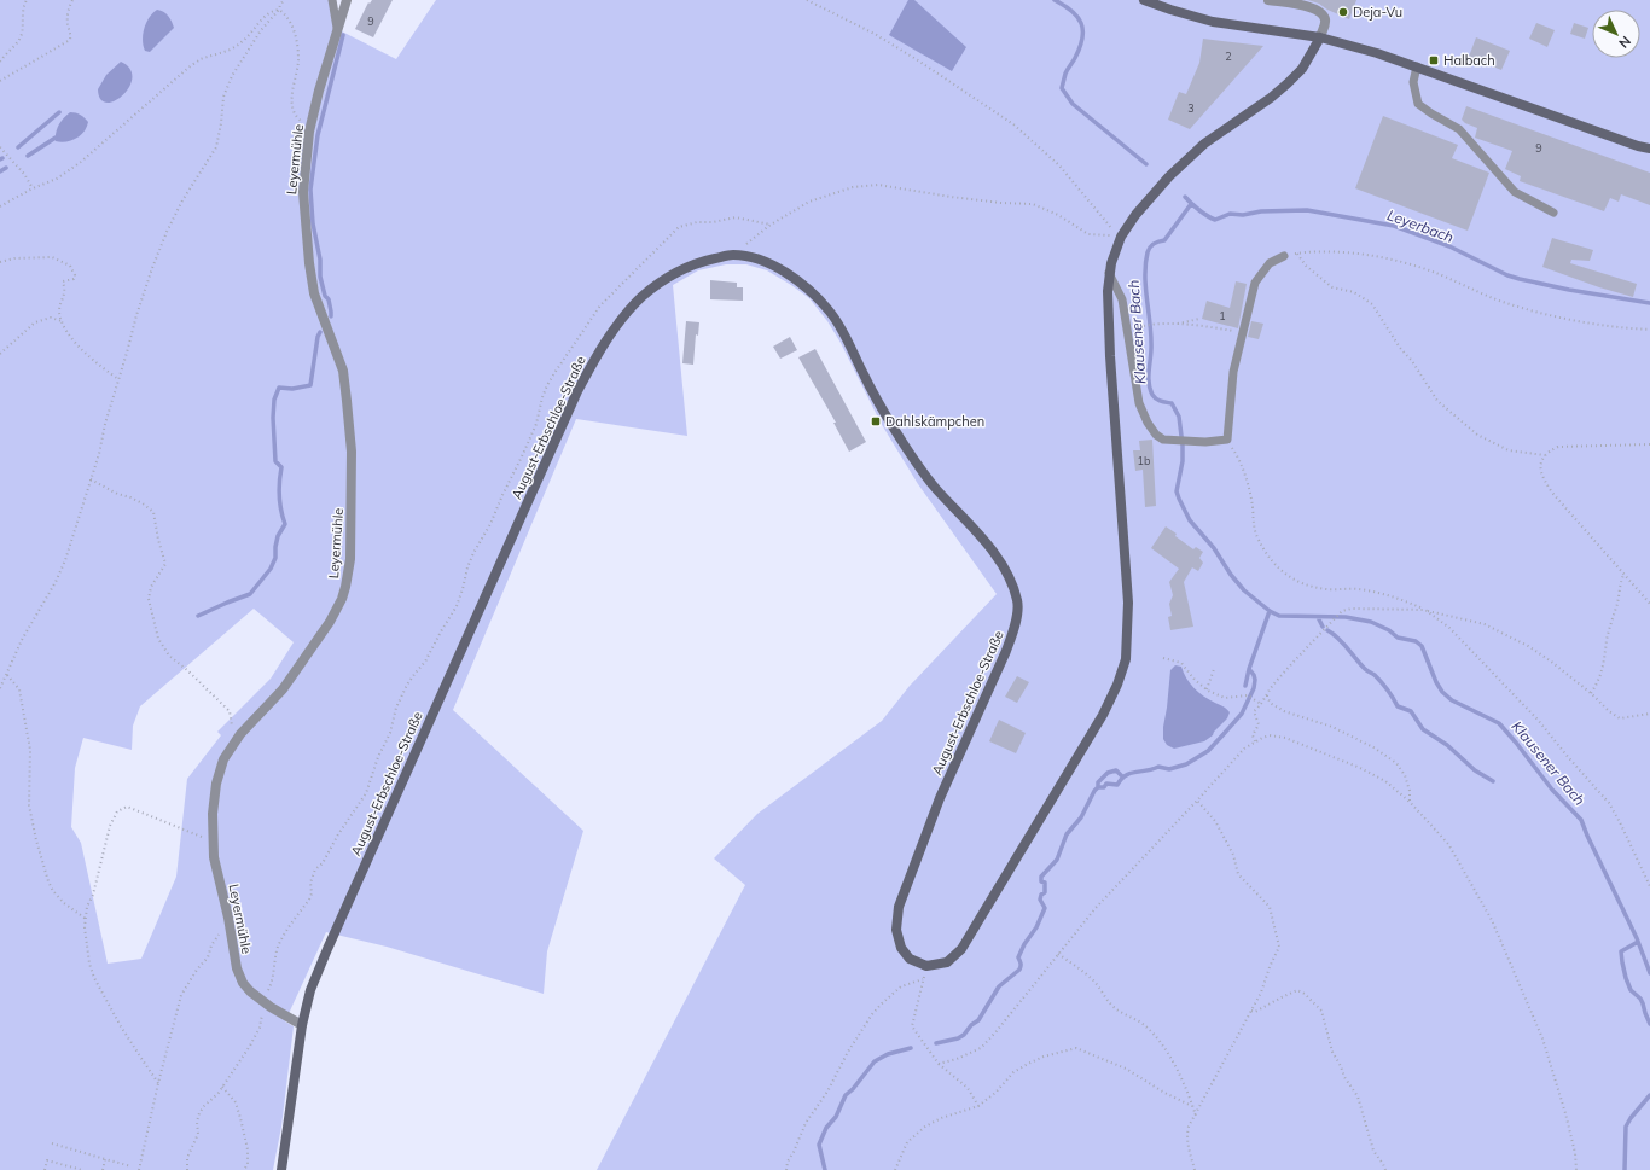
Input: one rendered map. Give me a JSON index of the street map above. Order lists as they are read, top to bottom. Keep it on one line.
{"streets":{"main road":["August-Erbschloe-Straße"],"street":["Leyermühle"]},"crossings":[["Leyermühle","August-Erbschloe-Straße"]],"water":["Leyerbach","Klausener Bach"],"places":{"other":["Deja-Vu"],"transit":["Halbach","Dahlskämpchen"]},"house_numbers":["9","2","3","9","1","1b"],"north":"bottom right"}
